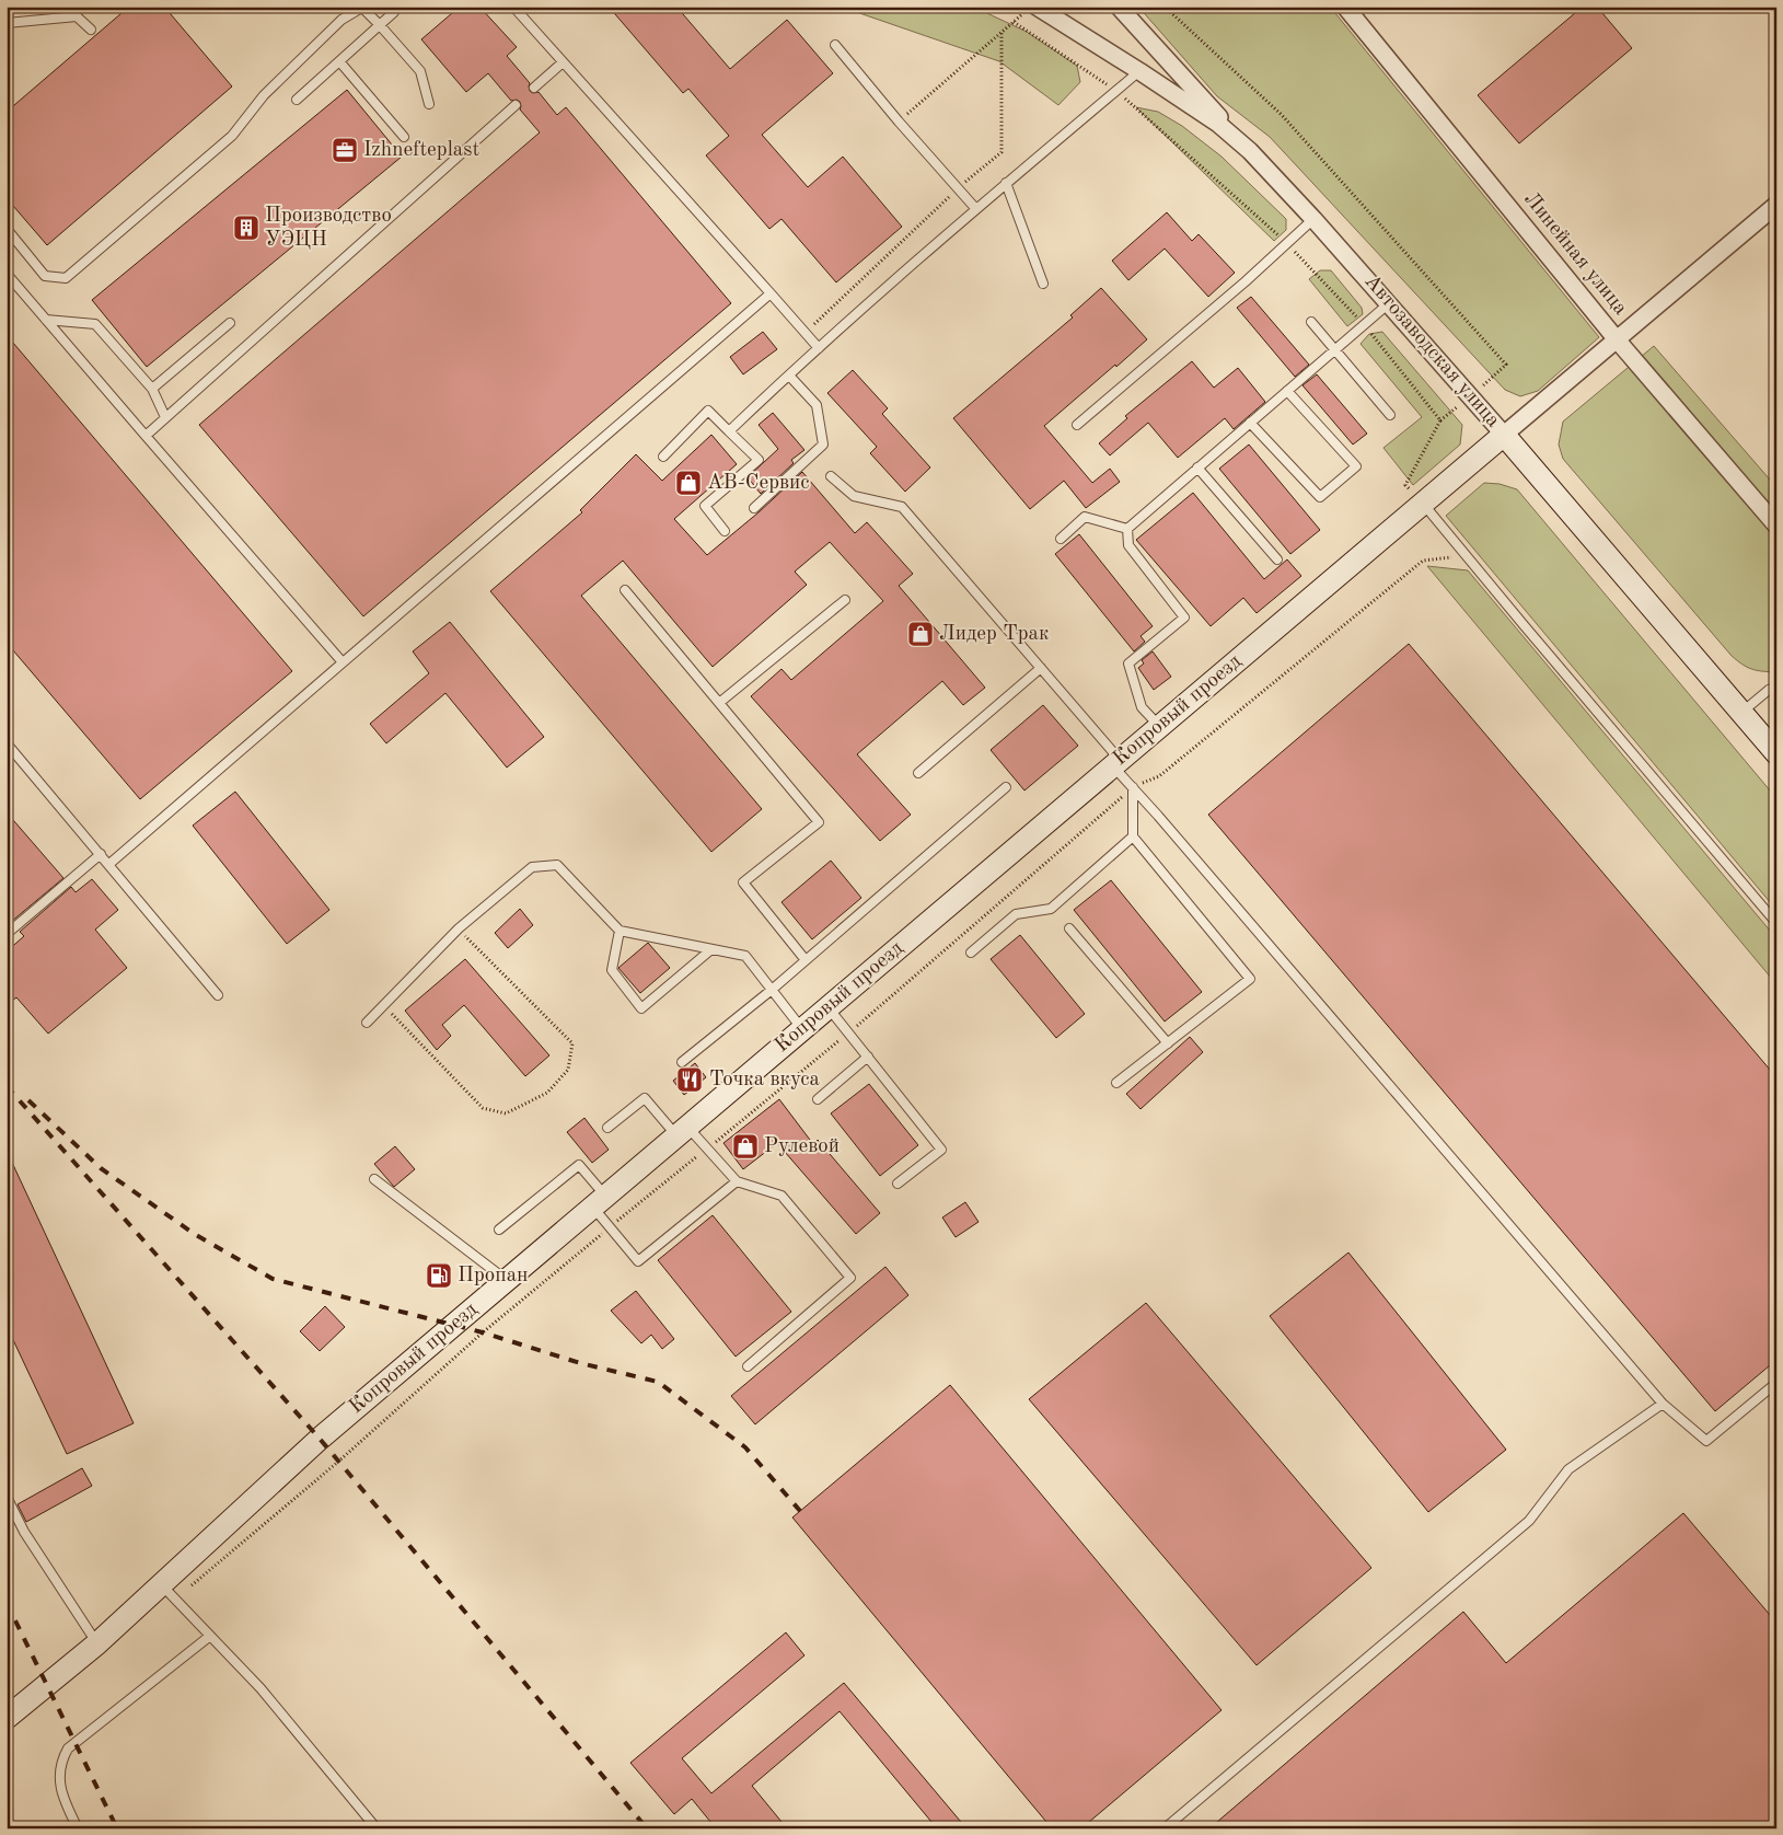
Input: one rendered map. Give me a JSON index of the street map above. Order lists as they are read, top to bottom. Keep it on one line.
{"streets":{"main road":["Автозаводская улица","Копровый проезд"],"street":["Линейная улица"]},"crossings":[["Автозаводская улица","Копровый проезд"]],"places":{"office":["Izhnefteplast"],"building":["Производство УЭЦН"],"shop":["АВ-Сервис","Лидер Трак","Рулевой"],"restaurant":["Точка вкуса"],"fuel station":["Пропан"]}}
